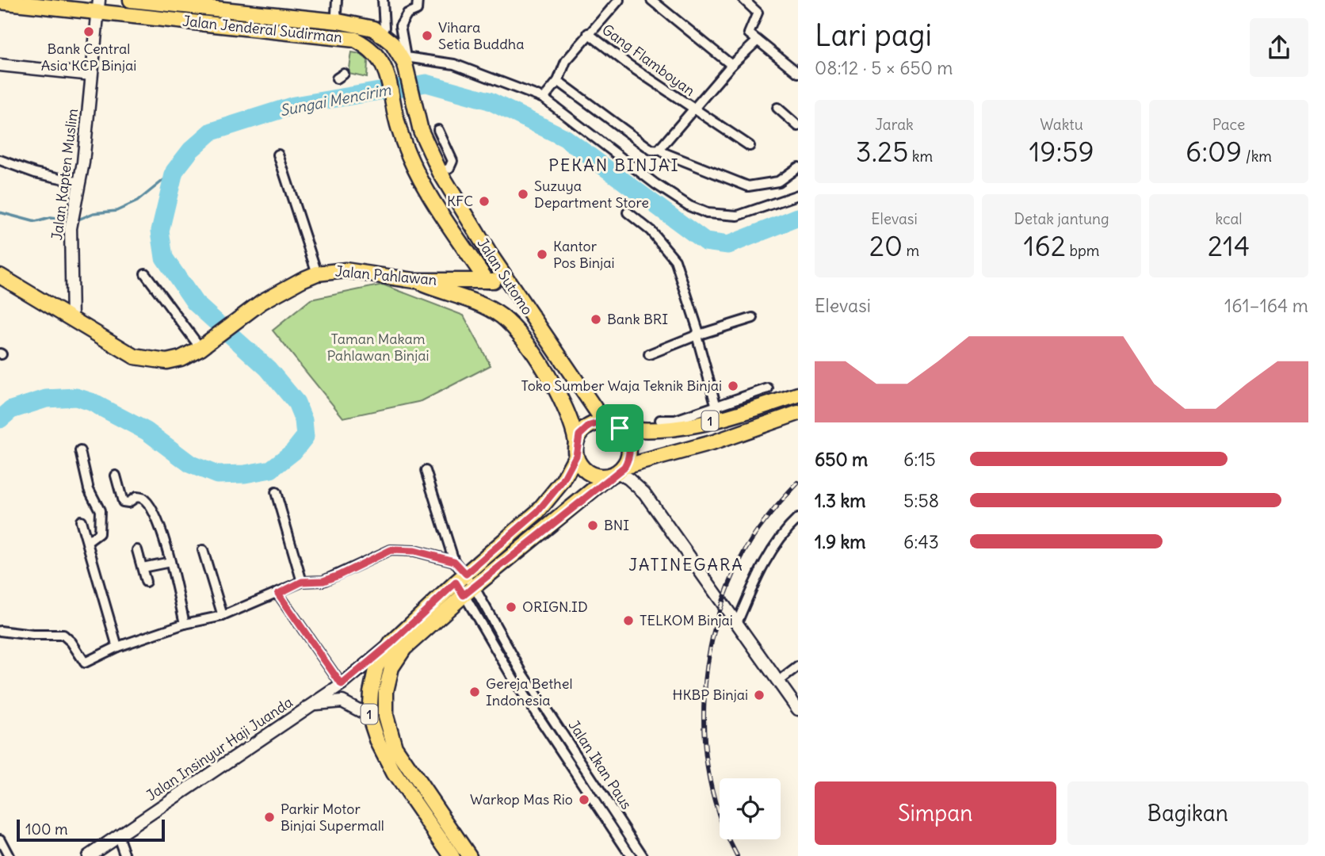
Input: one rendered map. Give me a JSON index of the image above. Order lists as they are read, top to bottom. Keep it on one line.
{"streets":{"main road":["Jalan Jenderal Sudirman","Jalan Pahlawan","Jalan Sutomo","1"],"street":["Gang Flamboyan","Jalan Kapten Muslim","Jalan Insinyur Haji Juanda","Jalan Ikan Paus"]},"crossings":[["Jalan Jenderal Sudirman","Jalan Kapten Muslim"],["Jalan Jenderal Sudirman","Jalan Sutomo"],["Jalan Kapten Muslim","Jalan Pahlawan"],["Jalan Pahlawan","Jalan Sutomo"],["Jalan Sutomo","1"],["1","Jalan Insinyur Haji Juanda"],["1","Jalan Ikan Paus"]],"districts":["PEKAN BINJAI","JATINEGARA"],"water":["Sungai Mencirim"],"parks":["Taman Makam Pahlawan Binjai"],"places":["Bank Central Asia KCP Binjai","Vihara Setia Buddha","Suzuya Department Store","KFC","Kantor Pos Binjai","Bank BRI","Toko Sumber Waja Teknik Binjai","BNI","ORIGN.ID","TELKOM Binjai","Gereja Bethel Indonesia","HKBP Binjai","Warkop Mas Rio","Parkir Motor Binjai Supermall"],"scale_bar":"100 m","page":{"heading":["Lari pagi","08:12 · 5 × 650 m"],"stats":[["Jarak","3.25 km"],["Waktu","19:59"],["Pace","6:09 /km"],["Elevasi","20 m"],["Detak jantung","162 bpm"],["kcal","214"]],"chart":["Elevasi","161–164 m"],"list":[{"name":"650 m","note":"6:15"},{"name":"1.3 km","note":"5:58"},{"name":"1.9 km","note":"6:43"}],"buttons":["Simpan","Bagikan"],"scale":"100 m"}}
